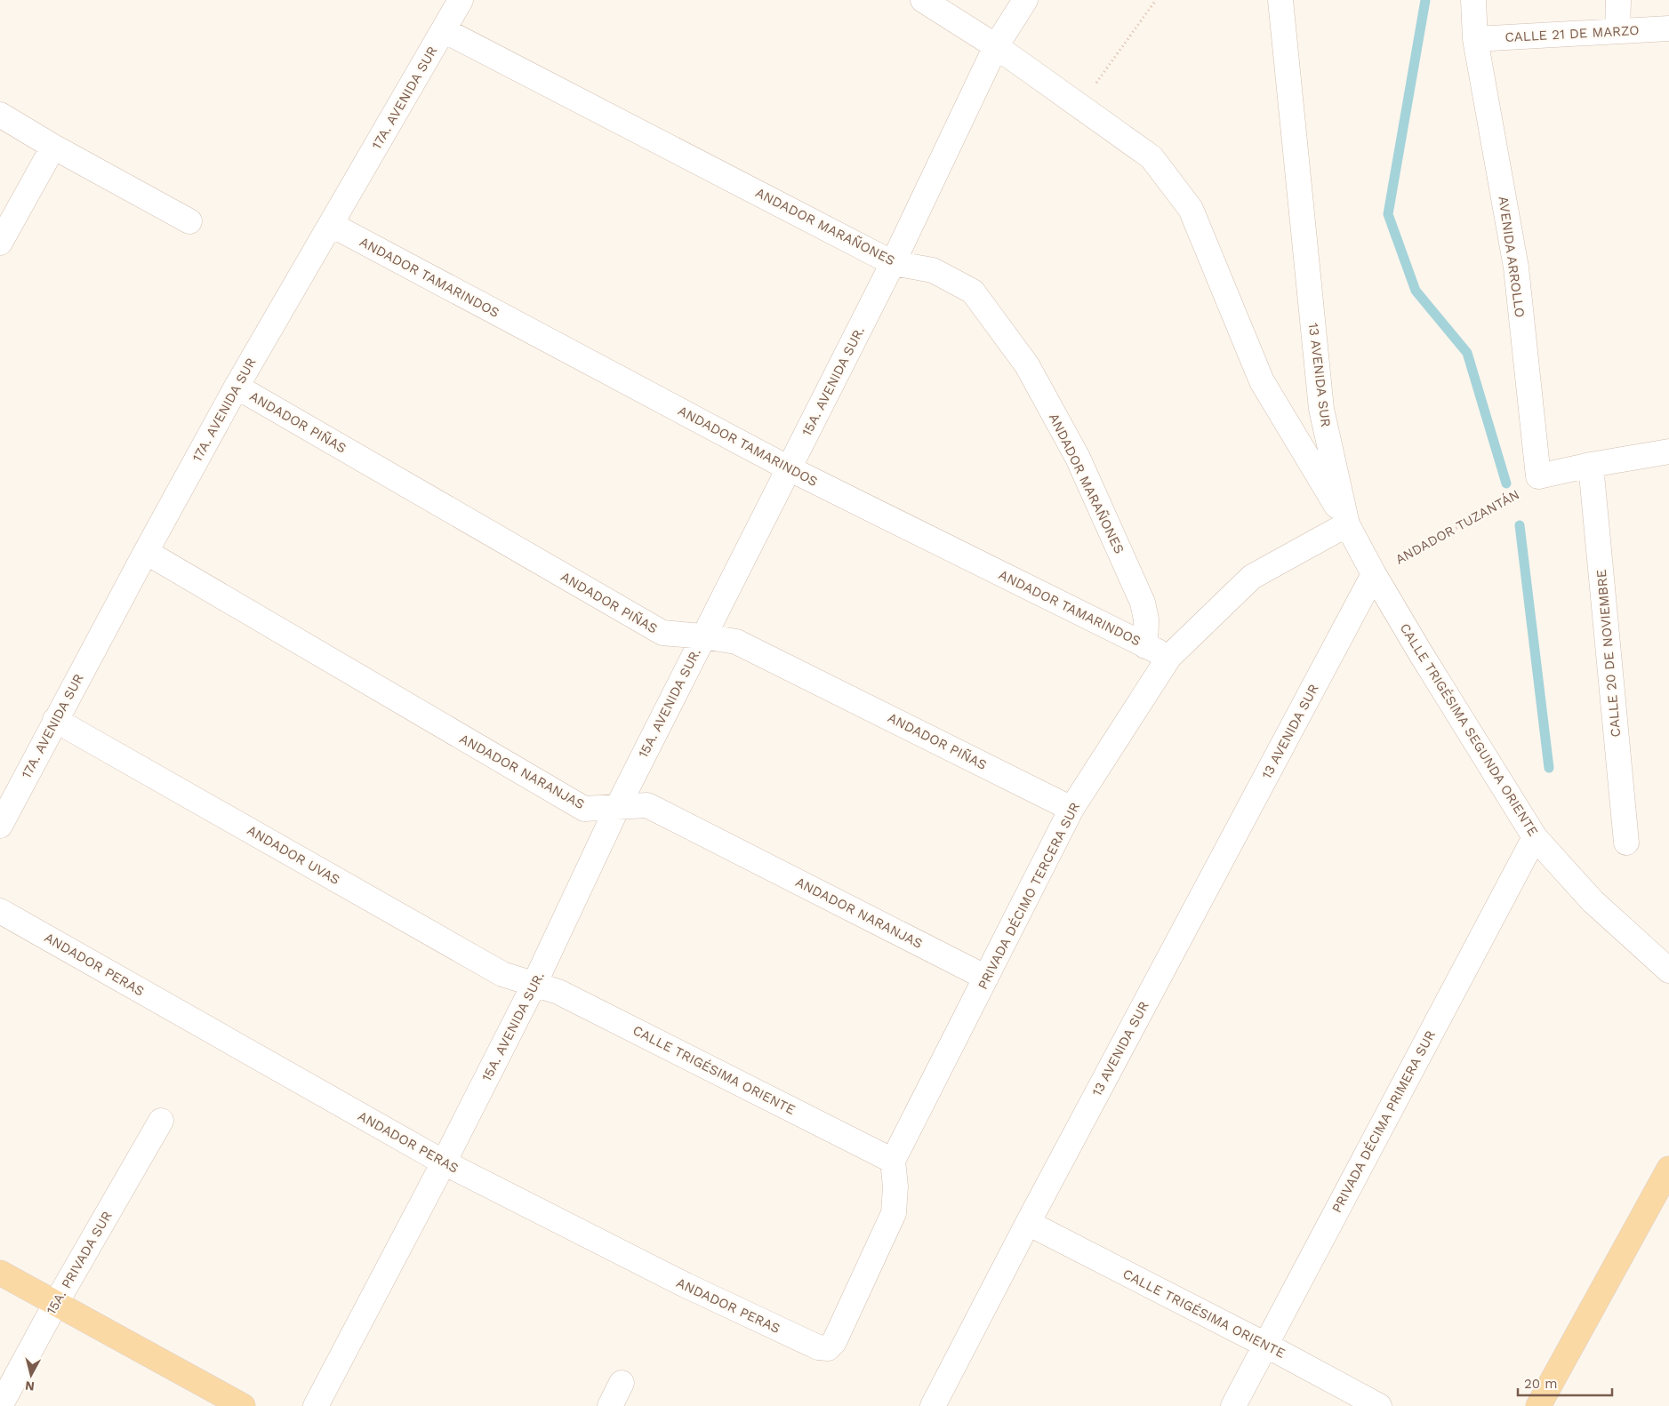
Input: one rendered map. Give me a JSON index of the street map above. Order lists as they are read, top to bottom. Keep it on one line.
{"streets":{"street":["CALLE 21 DE MARZO","17A. AVENIDA SUR","ANDADOR MARAÑONES","AVENIDA ARROLLO","ANDADOR TAMARINDOS","13 AVENIDA SUR","15A. AVENIDA SUR.","ANDADOR PIÑAS","CALLE 20 DE NOVIEMBRE","CALLE TRIGÉSIMA SEGUNDA ORIENTE","ANDADOR NARANJAS","ANDADOR UVAS","PRIVADA DÉCIMO TERCERA SUR","ANDADOR PERAS","CALLE TRIGÉSIMA ORIENTE","PRIVADA DÉCIMA PRIMERA SUR","15A. PRIVADA SUR"],"path":["ANDADOR TUZANTÁN"]},"crossings":[["CALLE 21 DE MARZO","AVENIDA ARROLLO"],["17A. AVENIDA SUR","ANDADOR MARAÑONES"],["17A. AVENIDA SUR","ANDADOR TAMARINDOS"],["17A. AVENIDA SUR","ANDADOR PIÑAS"],["17A. AVENIDA SUR","ANDADOR NARANJAS"],["17A. AVENIDA SUR","ANDADOR UVAS"],["ANDADOR MARAÑONES","ANDADOR TAMARINDOS"],["ANDADOR MARAÑONES","15A. AVENIDA SUR."],["AVENIDA ARROLLO","ANDADOR TUZANTÁN"],["ANDADOR TAMARINDOS","15A. AVENIDA SUR."],["ANDADOR TAMARINDOS","PRIVADA DÉCIMO TERCERA SUR"],["13 AVENIDA SUR","ANDADOR TUZANTÁN"],["13 AVENIDA SUR","CALLE TRIGÉSIMA SEGUNDA ORIENTE"],["13 AVENIDA SUR","PRIVADA DÉCIMO TERCERA SUR"],["13 AVENIDA SUR","CALLE TRIGÉSIMA ORIENTE"],["15A. AVENIDA SUR.","ANDADOR PIÑAS"],["15A. AVENIDA SUR.","ANDADOR NARANJAS"],["15A. AVENIDA SUR.","ANDADOR UVAS"],["15A. AVENIDA SUR.","ANDADOR PERAS"],["15A. AVENIDA SUR.","CALLE TRIGÉSIMA ORIENTE"],["ANDADOR PIÑAS","PRIVADA DÉCIMO TERCERA SUR"],["ANDADOR TUZANTÁN","CALLE TRIGÉSIMA SEGUNDA ORIENTE"],["CALLE TRIGÉSIMA SEGUNDA ORIENTE","PRIVADA DÉCIMA PRIMERA SUR"],["ANDADOR NARANJAS","PRIVADA DÉCIMO TERCERA SUR"],["ANDADOR UVAS","CALLE TRIGÉSIMA ORIENTE"],["PRIVADA DÉCIMO TERCERA SUR","ANDADOR PERAS"],["PRIVADA DÉCIMO TERCERA SUR","CALLE TRIGÉSIMA ORIENTE"],["ANDADOR PERAS","CALLE TRIGÉSIMA ORIENTE"],["CALLE TRIGÉSIMA ORIENTE","PRIVADA DÉCIMA PRIMERA SUR"]],"scale_bar":"20 m","north":"bottom"}
